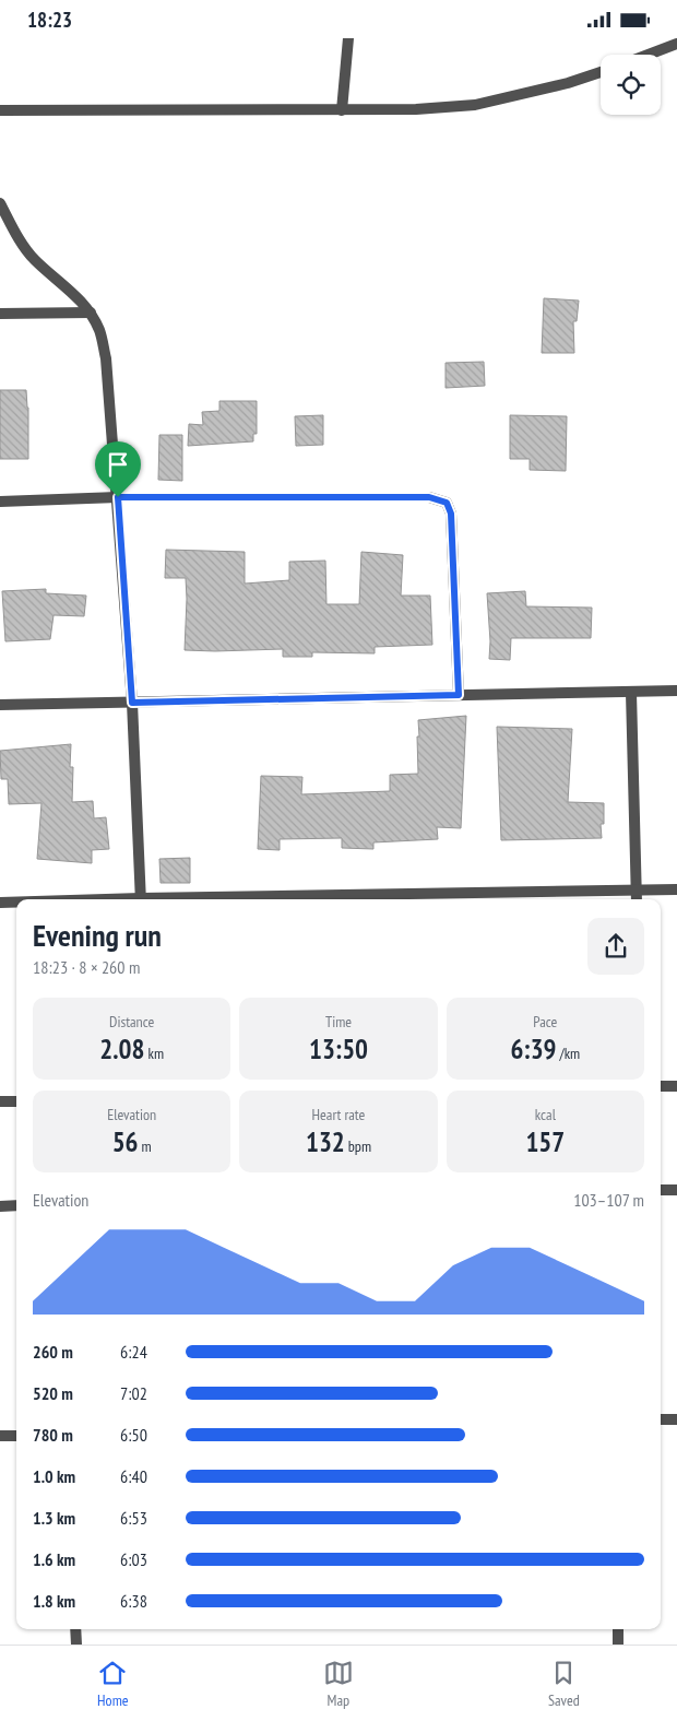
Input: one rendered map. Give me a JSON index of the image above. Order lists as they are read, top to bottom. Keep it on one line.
{"page":{"status":"18:23","heading":["Evening run","18:23 · 8 × 260 m"],"stats":[["Distance","2.08 km"],["Time","13:50"],["Pace","6:39 /km"],["Elevation","56 m"],["Heart rate","132 bpm"],["kcal","157"]],"chart":["Elevation","103–107 m"],"list":[{"name":"260 m","note":"6:24"},{"name":"520 m","note":"7:02"},{"name":"780 m","note":"6:50"},{"name":"1.0 km","note":"6:40"},{"name":"1.3 km","note":"6:53"},{"name":"1.6 km","note":"6:03"},{"name":"1.8 km","note":"6:38"}],"tabs":["Home","Map","Saved"]}}
